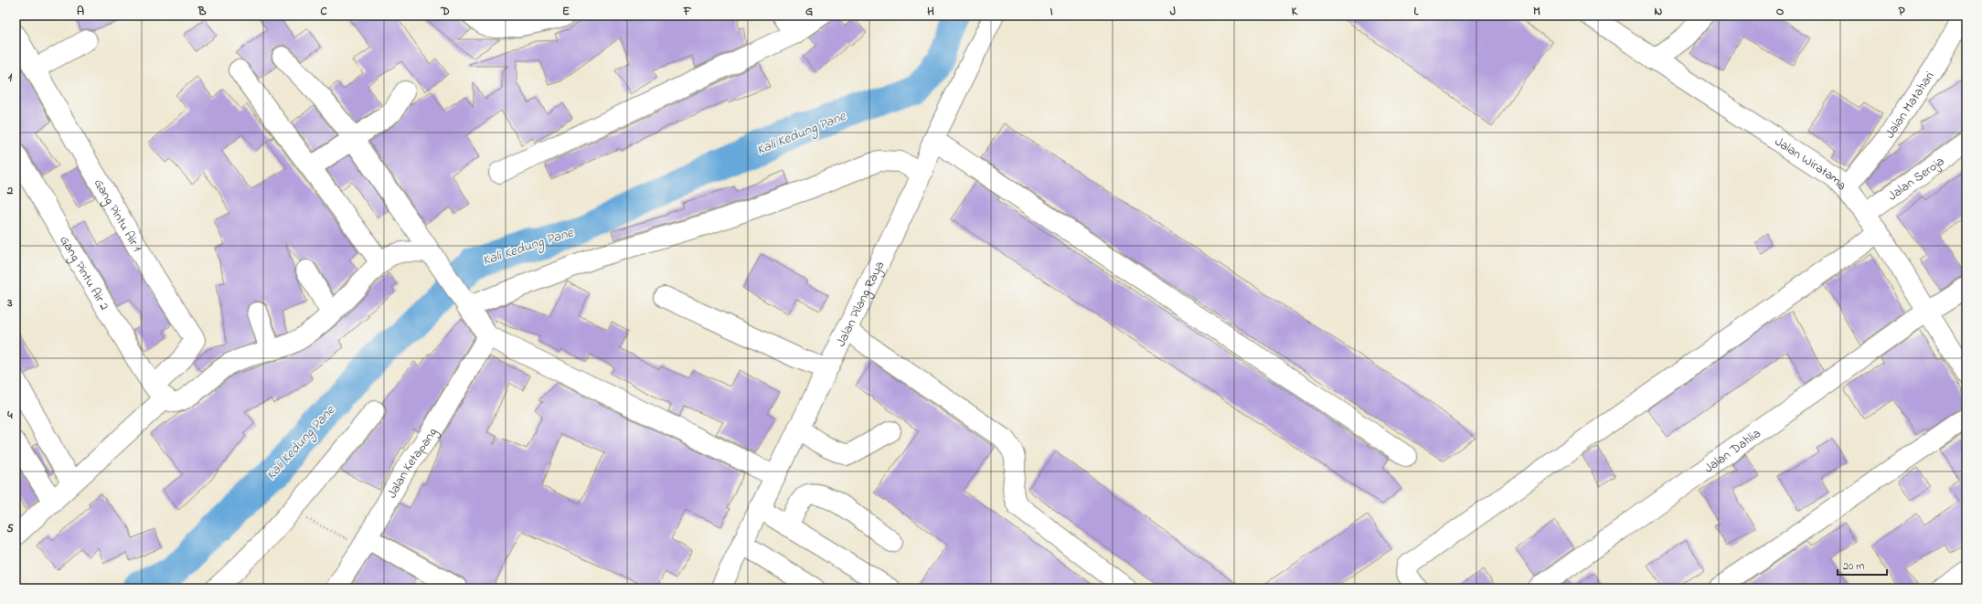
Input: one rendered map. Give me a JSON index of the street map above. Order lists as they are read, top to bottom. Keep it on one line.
{"streets":{"main road":["Jalan Matahari","Jalan Wiratama","Jalan Seroja","Gang Pintu Air 1","Gang Pintu Air 2","Jalan Pilang Raya","Jalan Dahlia","Jalan Ketapang"]},"crossings":[["Jalan Matahari","Jalan Wiratama"],["Jalan Wiratama","Jalan Seroja"],["Jalan Wiratama","Jalan Dahlia"],["Gang Pintu Air 1","Gang Pintu Air 2"]],"water":["Kali Kedung Pane"],"scale_bar":"20 m","grid":{"columns":["A","B","C","D","E","F","G","H","I","J","K","L","M","N","O","P"],"rows":["1","2","3","4","5"]}}
